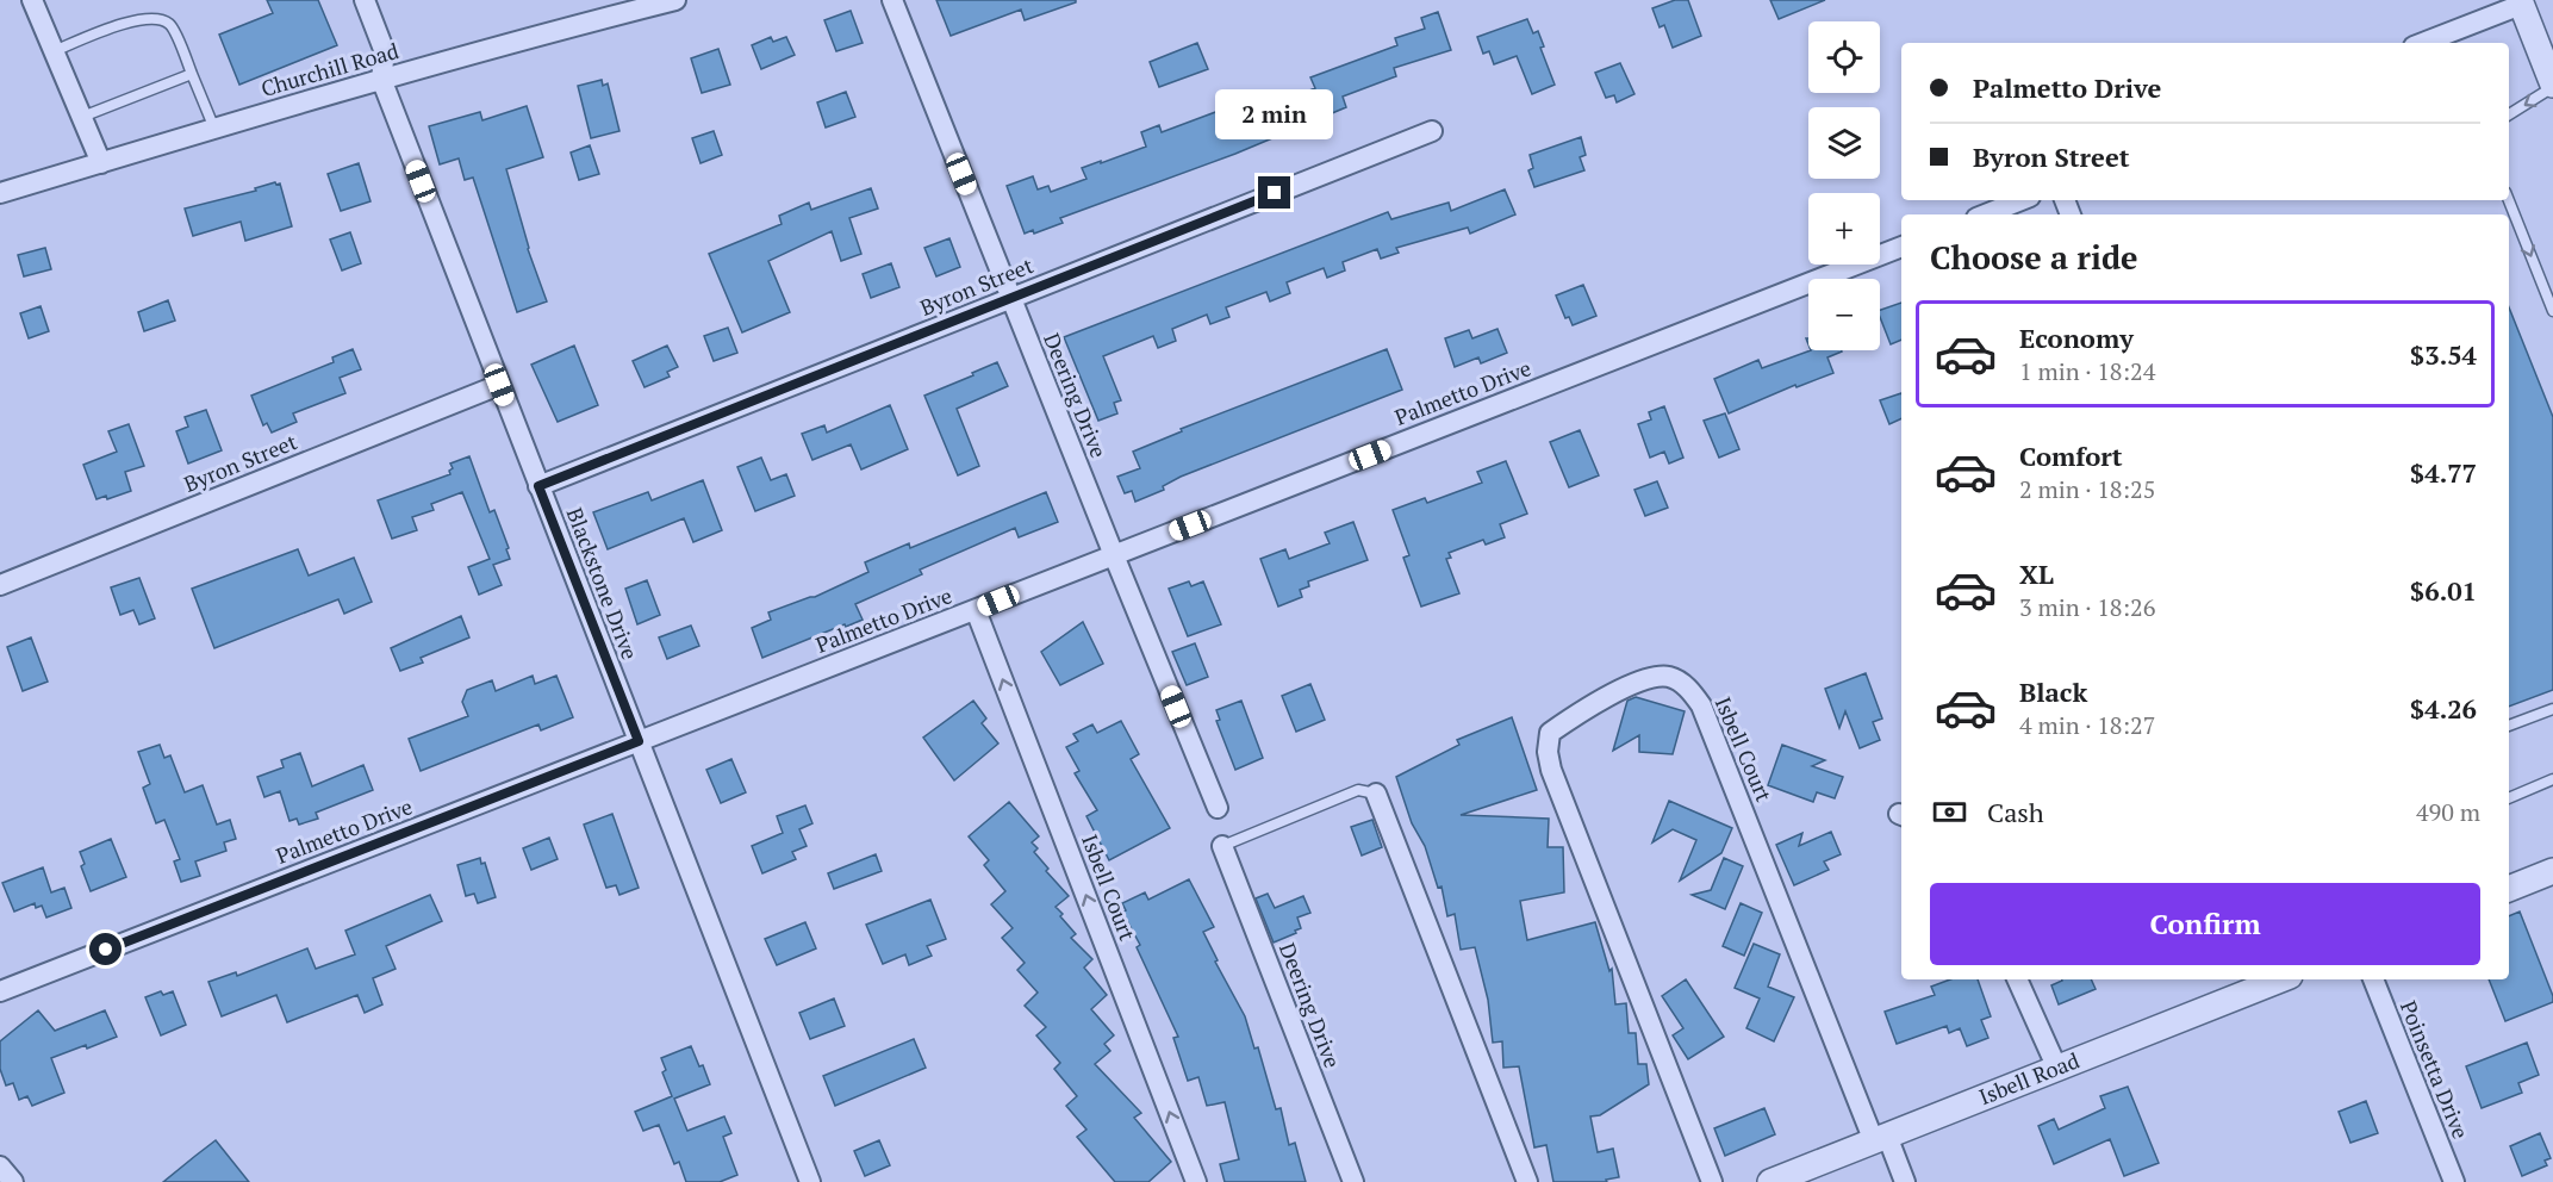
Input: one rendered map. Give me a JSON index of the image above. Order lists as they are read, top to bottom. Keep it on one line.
{"streets":{"street":["Churchill Road","Byron Street","Palmetto Drive","Deering Drive","Blackstone Drive","Isbell Court","Poinsetta Drive","Isbell Road"]},"crossings":[["Churchill Road","Blackstone Drive"],["Byron Street","Deering Drive"],["Byron Street","Blackstone Drive"],["Palmetto Drive","Deering Drive"],["Palmetto Drive","Blackstone Drive"],["Palmetto Drive","Isbell Court"],["Isbell Court","Isbell Road"]],"one_way":["Isbell Court"],"page":{"map_buttons":["+","−"],"banner":["Palmetto Drive","Byron Street"],"bubble":"2 min","heading":"Choose a ride","list":[{"name":"Economy","note":"1 min · 18:24","value":"$3.54"},{"name":"Comfort","note":"2 min · 18:25","value":"$4.77"},{"name":"XL","note":"3 min · 18:26","value":"$6.01"},{"name":"Black","note":"4 min · 18:27","value":"$4.26"}],"pay":["Cash","490 m"],"buttons":"Confirm"}}
